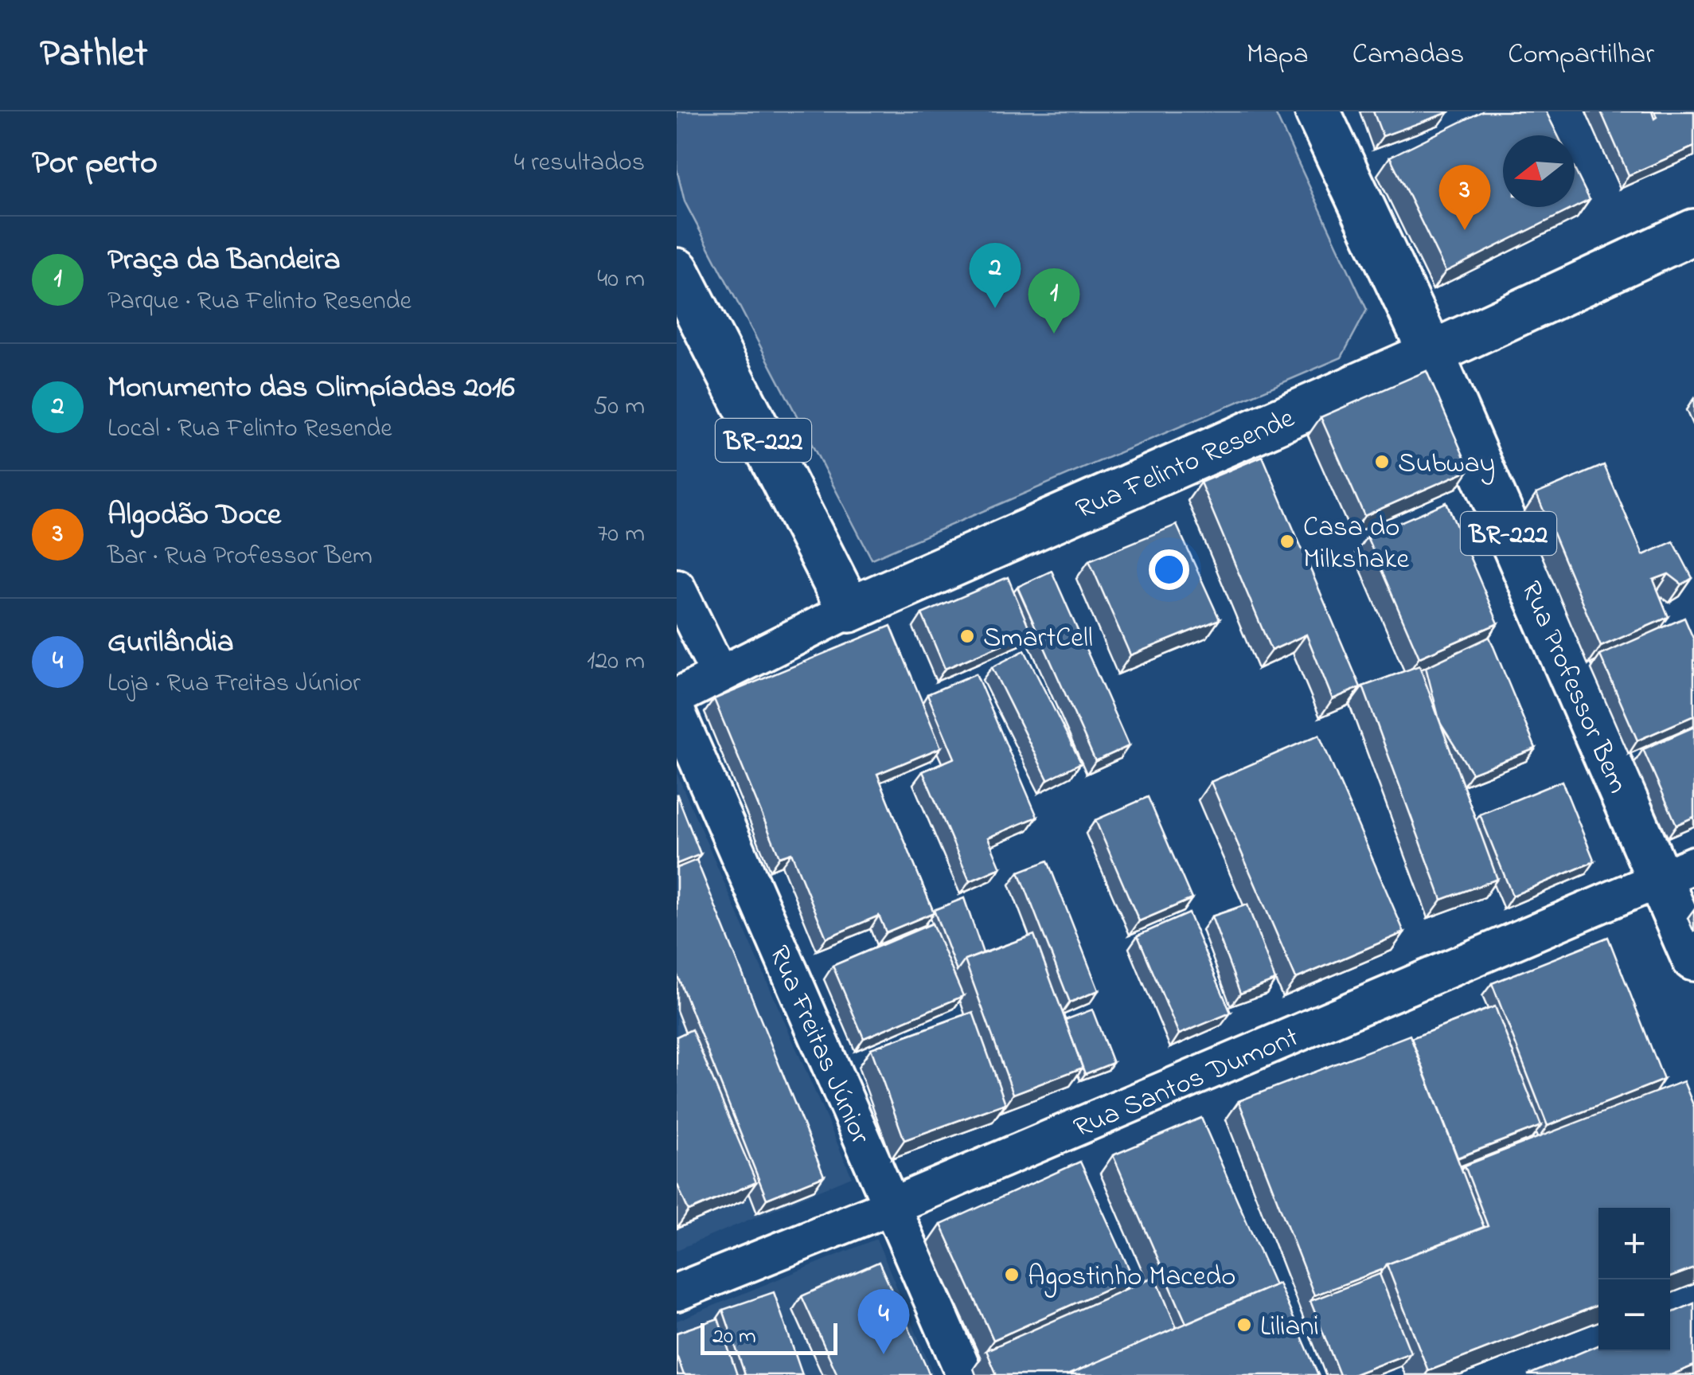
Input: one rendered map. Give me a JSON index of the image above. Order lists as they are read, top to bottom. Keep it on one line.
{"streets":{"main road":["BR-222","Rua Felinto Resende","Rua Professor Bem"],"street":["Rua Freitas Júnior","Rua Santos Dumont"]},"crossings":[["BR-222","Rua Felinto Resende"],["Rua Felinto Resende","Rua Professor Bem"],["Rua Professor Bem","Rua Santos Dumont"],["Rua Freitas Júnior","Rua Santos Dumont"]],"places":["Subway","Casa do Milkshake","SmartCell","Agostinho Macedo","Liliani"],"scale_bar":"20 m","north":"left","page":{"header":"Pathlet","nav":["Mapa","Camadas","Compartilhar"],"heading":["Por perto","4 resultados"],"pins":["3","2","1","4"],"list":[{"mark":"1","name":"Praça da Bandeira","note":"Parque · Rua Felinto Resende","value":"40 m"},{"mark":"2","name":"Monumento das Olimpíadas 2016","note":"Local · Rua Felinto Resende","value":"50 m"},{"mark":"3","name":"Algodão Doce","note":"Bar · Rua Professor Bem","value":"70 m"},{"mark":"4","name":"Gurilândia","note":"Loja · Rua Freitas Júnior","value":"120 m"}],"map_buttons":["+","−"],"scale":"20 m"}}
